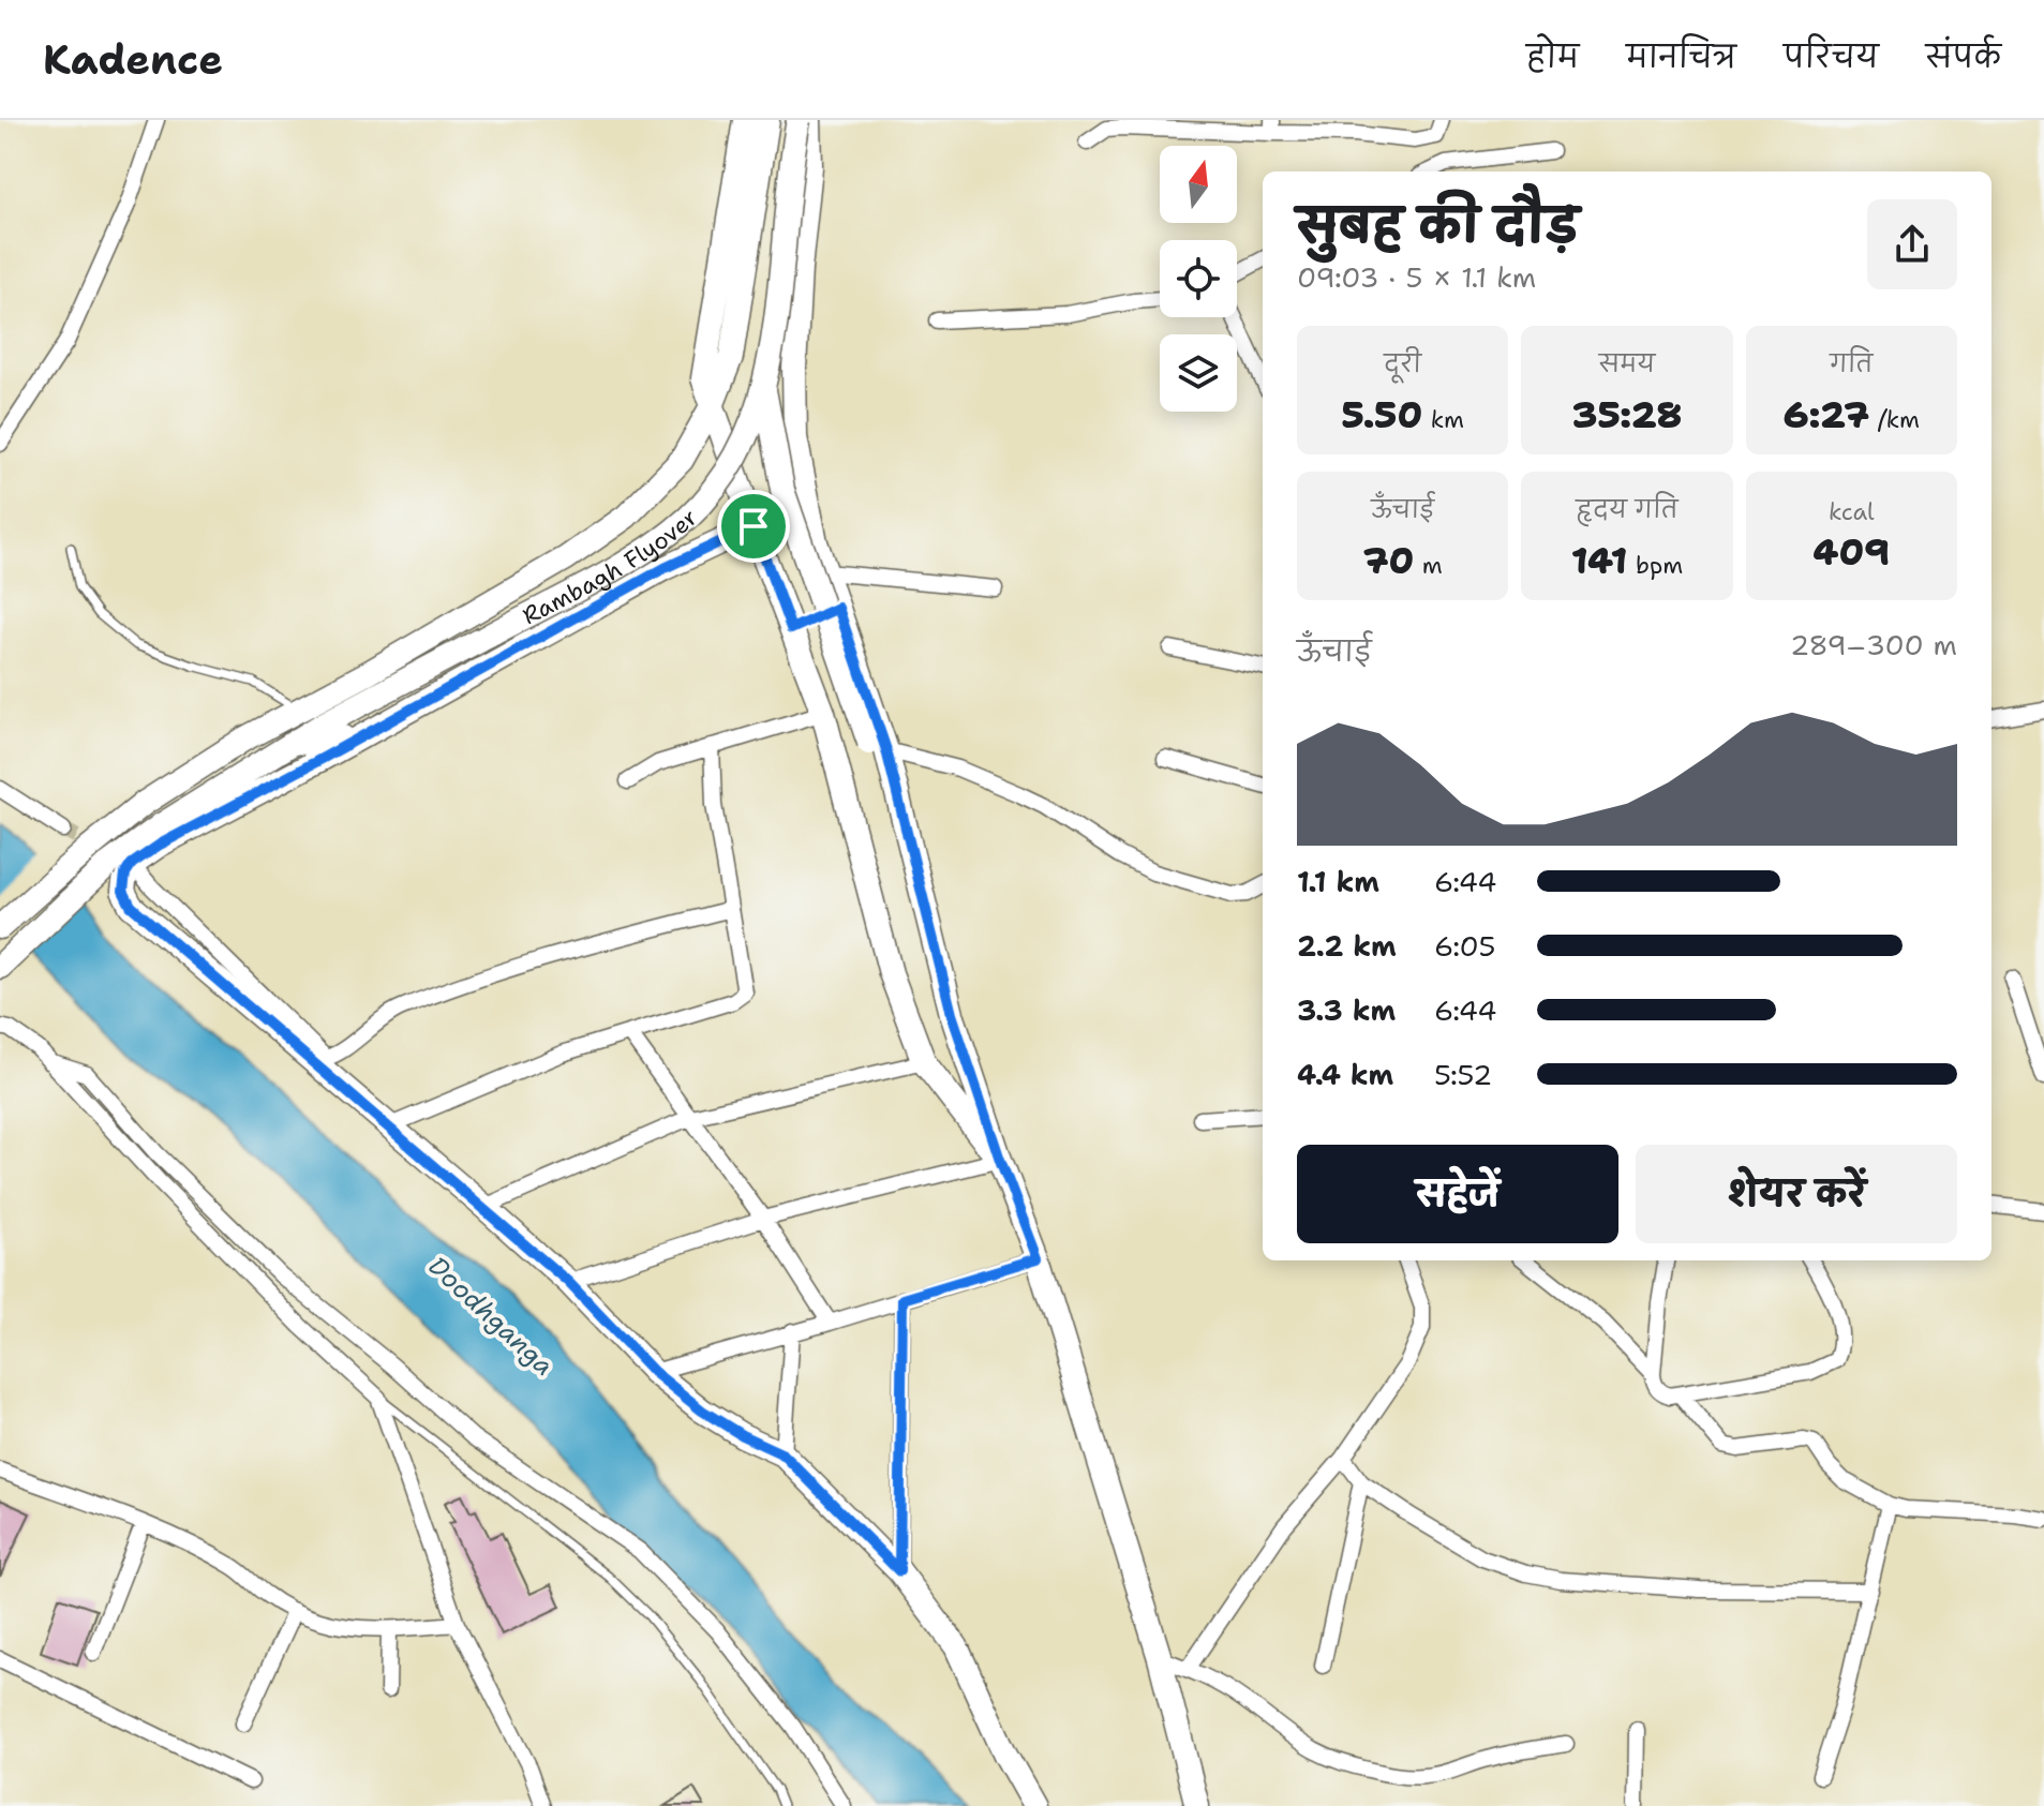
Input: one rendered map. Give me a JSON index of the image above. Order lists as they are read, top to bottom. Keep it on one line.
{"streets":{"main road":["Rambagh Flyover"]},"water":["Doodhganga"],"north":"top","page":{"header":"Kadence","nav":["होम","मानचित्र","परिचय","संपर्क"],"heading":["सुबह की दौड़","09:03 · 5 × 1.1 km"],"stats":[["दूरी","5.50 km"],["समय","35:28"],["गति","6:27 /km"],["ऊँचाई","70 m"],["हृदय गति","141 bpm"],["kcal","409"]],"chart":["ऊँचाई","289–300 m"],"list":[{"name":"1.1 km","note":"6:44"},{"name":"2.2 km","note":"6:05"},{"name":"3.3 km","note":"6:44"},{"name":"4.4 km","note":"5:52"}],"buttons":["सहेजें","शेयर करें"]}}
